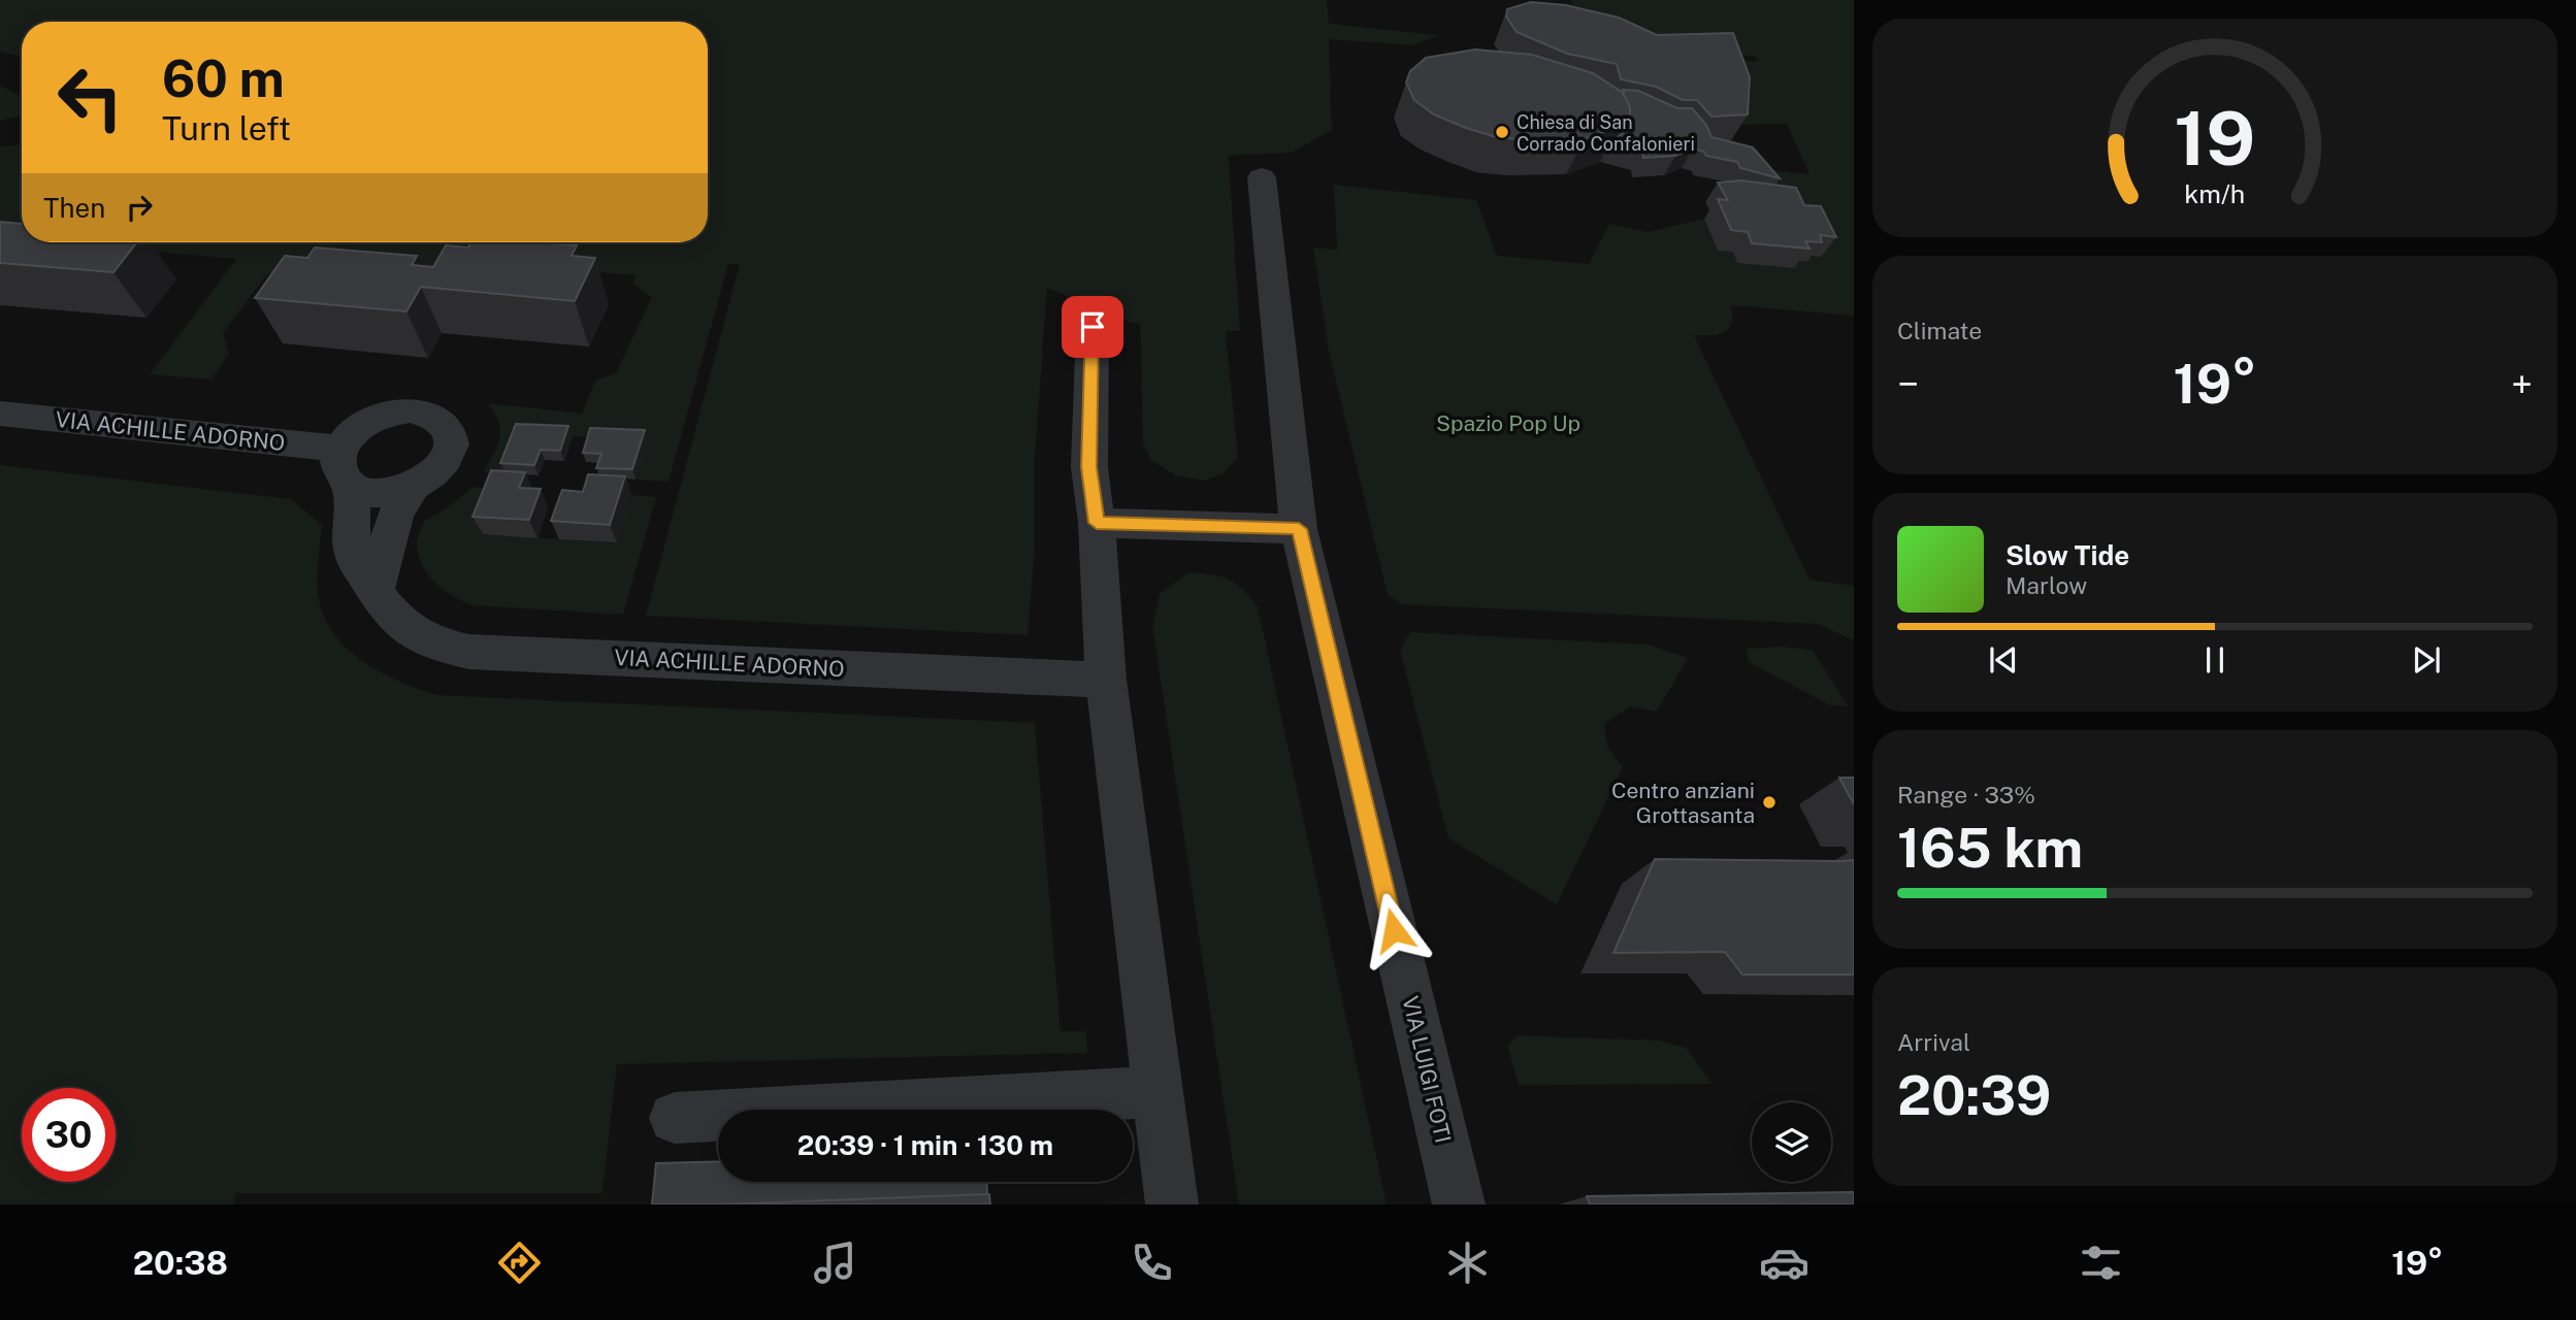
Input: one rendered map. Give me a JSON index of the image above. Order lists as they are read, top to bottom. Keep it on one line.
{"streets":{"street":["VIA ACHILLE ADORNO","VIA LUIGI FOTI"]},"parks":["Spazio Pop Up"],"places":["Chiesa di San Corrado Confalonieri","Centro anziani Grottasanta"],"page":{"turn":["60 m","Turn left"],"then":"Then","tile":["Climate",["Range · 33%","165 km"],["Arrival","20:39"]],"heat":["−","19°","+"],"song":["Slow Tide","Marlow"],"limit":"30","trip":"20:39 · 1 min · 130 m","tabs":["20:38","19°"],"gauge":["19","km/h"]}}
